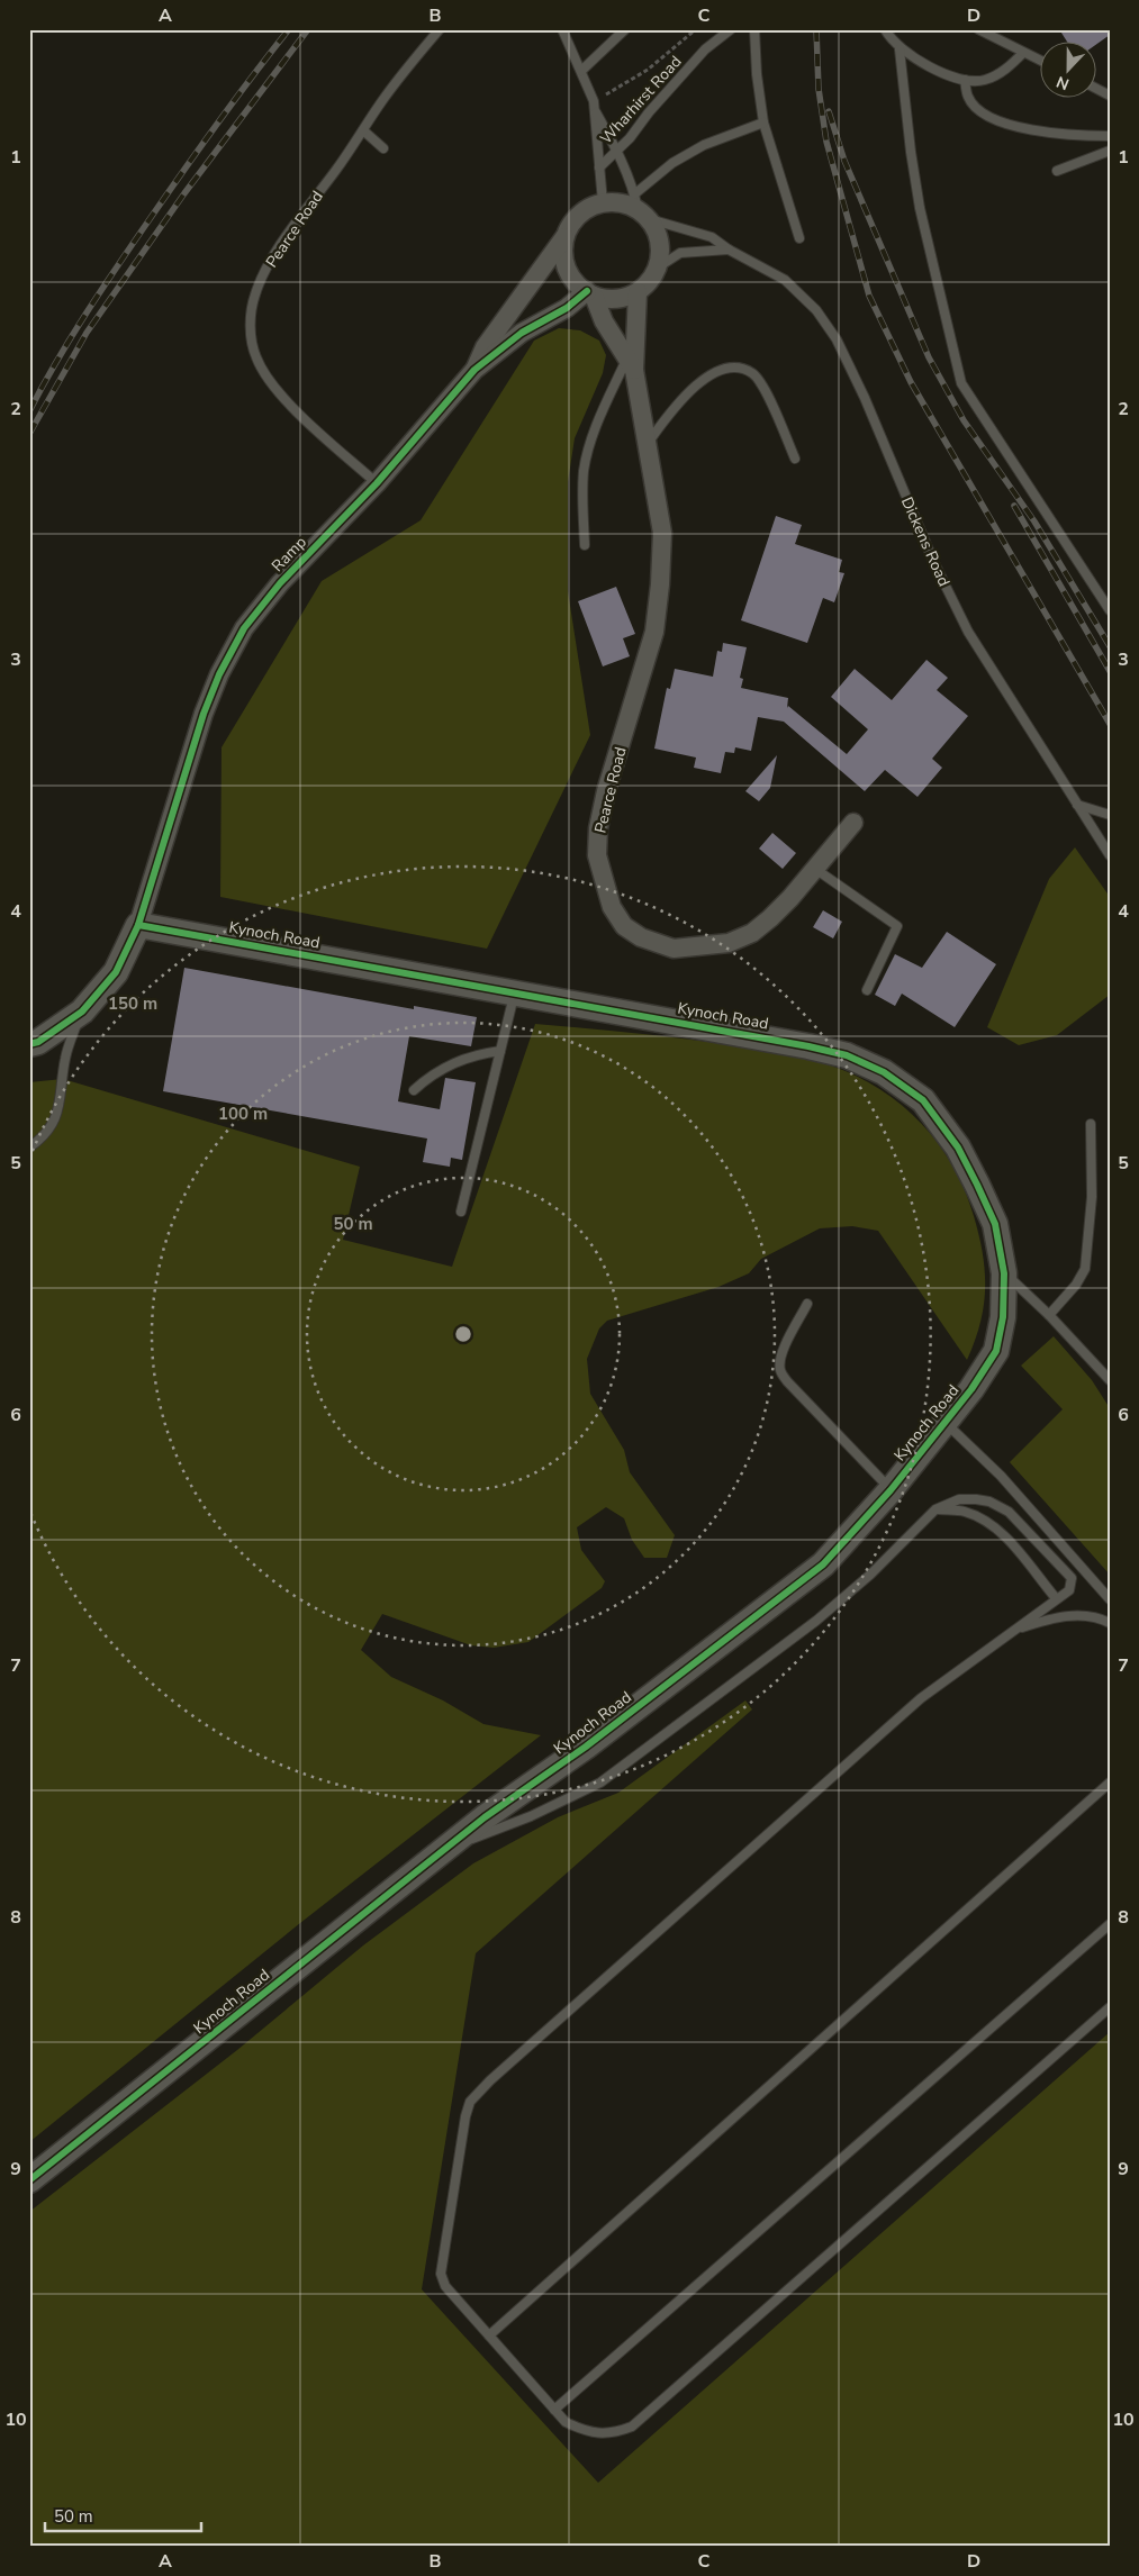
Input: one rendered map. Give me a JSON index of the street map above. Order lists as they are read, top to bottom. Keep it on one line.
{"streets":{"street":["Pearce Road","Ramp","Kynoch Road"],"lane":["Wharhirst Road","Dickens Road"]},"crossings":[["Pearce Road","Dickens Road"],["Pearce Road","Ramp"],["Dickens Road","Ramp"],["Ramp","Kynoch Road"]],"scale_bar":"50 m","north":"bottom","grid":{"columns":["A","B","C","D"],"rows":["1","2","3","4","5","6","7","8","9","10"]},"rings":["150 m","100 m","50 m"]}
